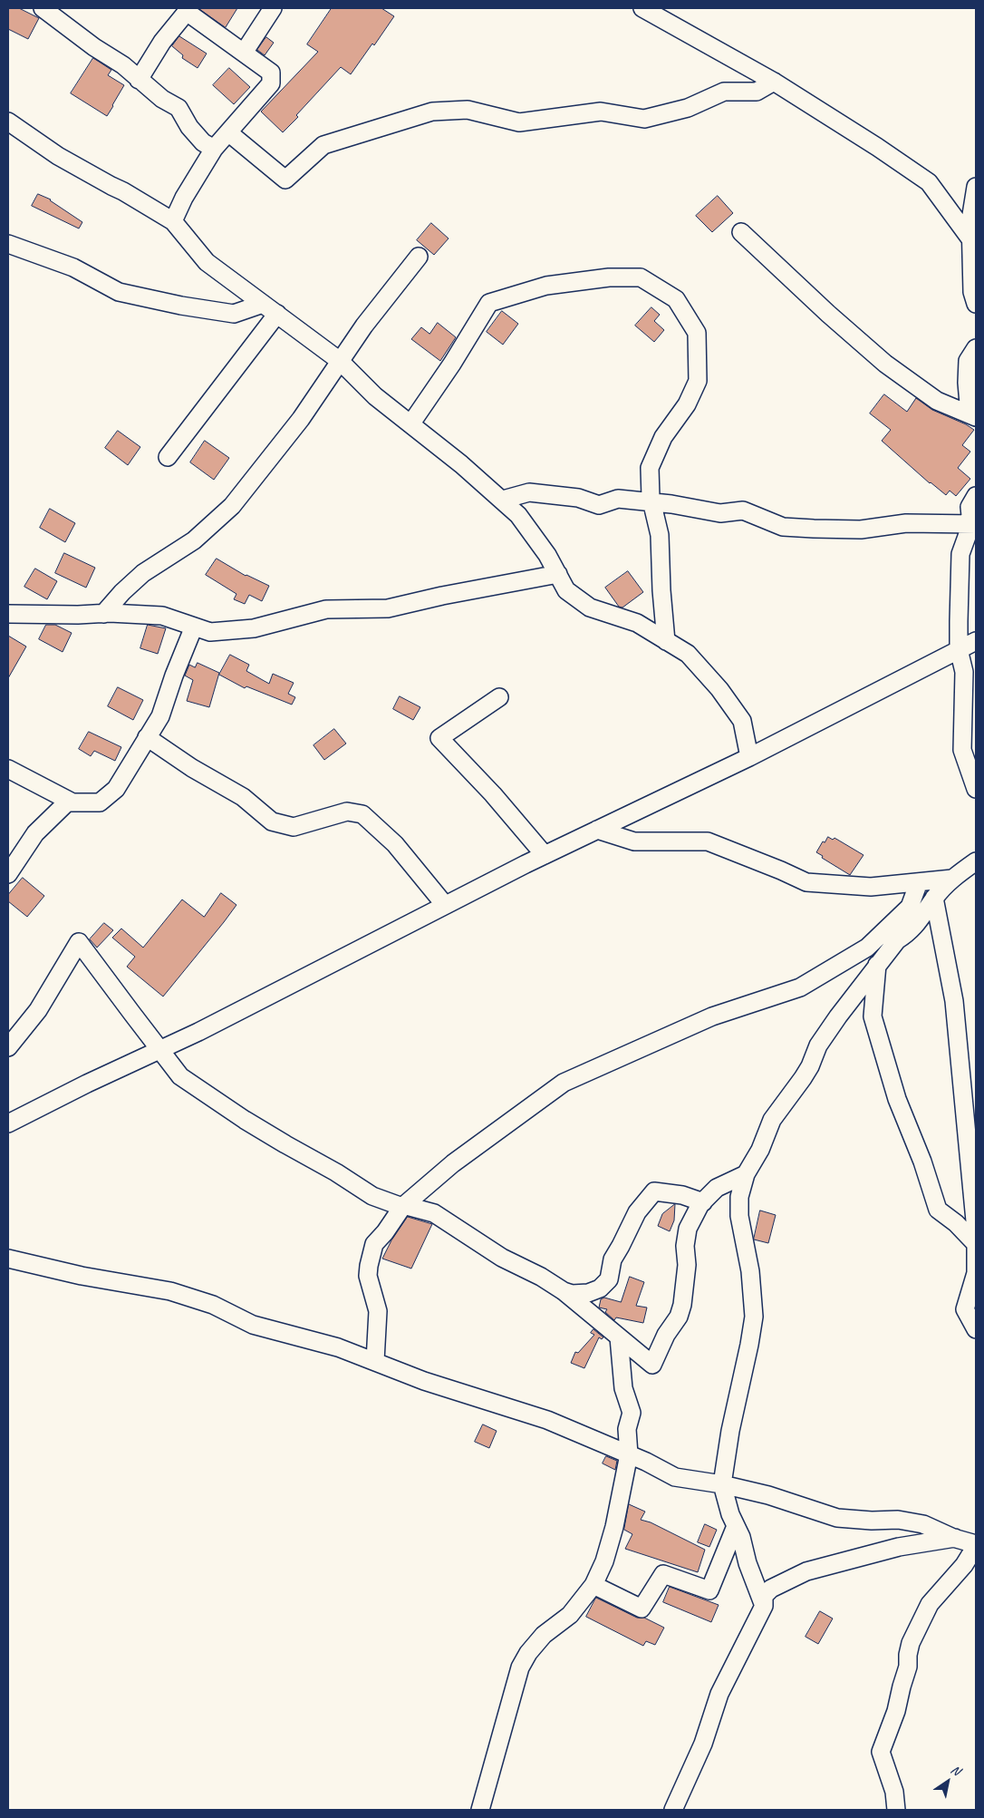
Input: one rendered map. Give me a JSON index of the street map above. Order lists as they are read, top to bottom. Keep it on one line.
{"north":"top right"}
